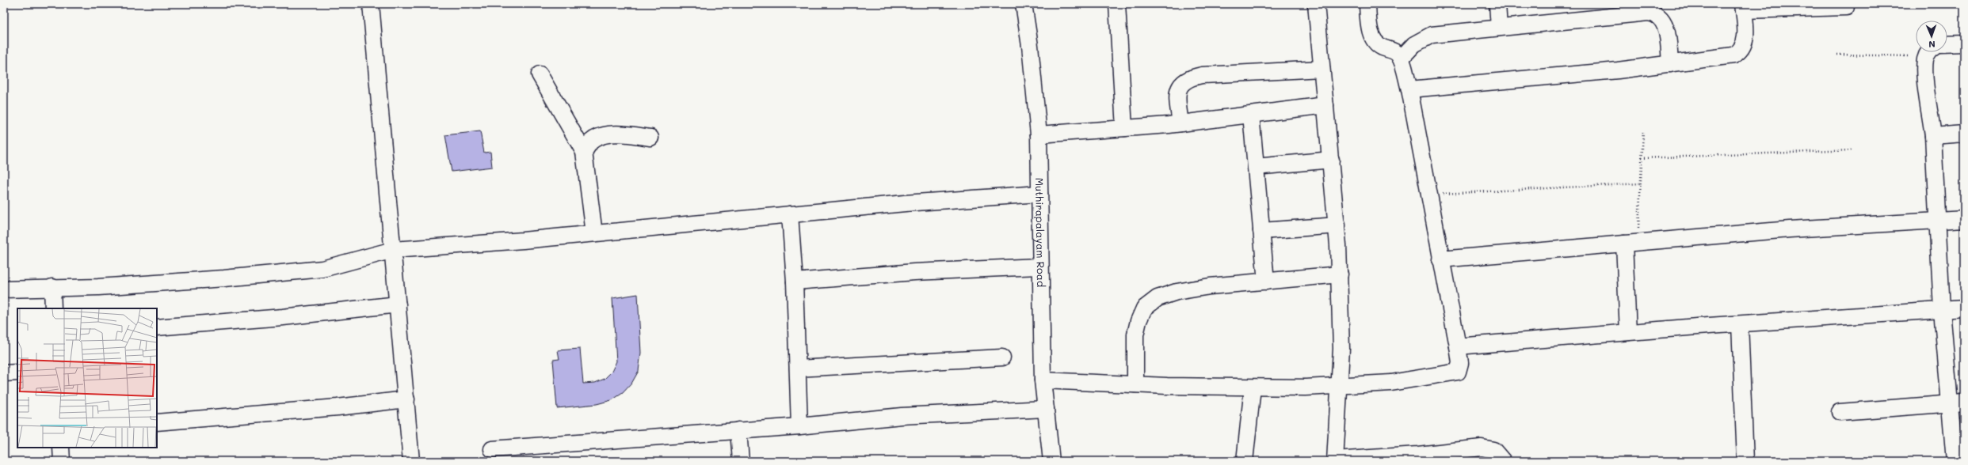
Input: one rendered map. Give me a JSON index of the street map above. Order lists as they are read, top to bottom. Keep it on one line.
{"streets":{"street":["Muthirapalayam Road"]},"north":"bottom"}
